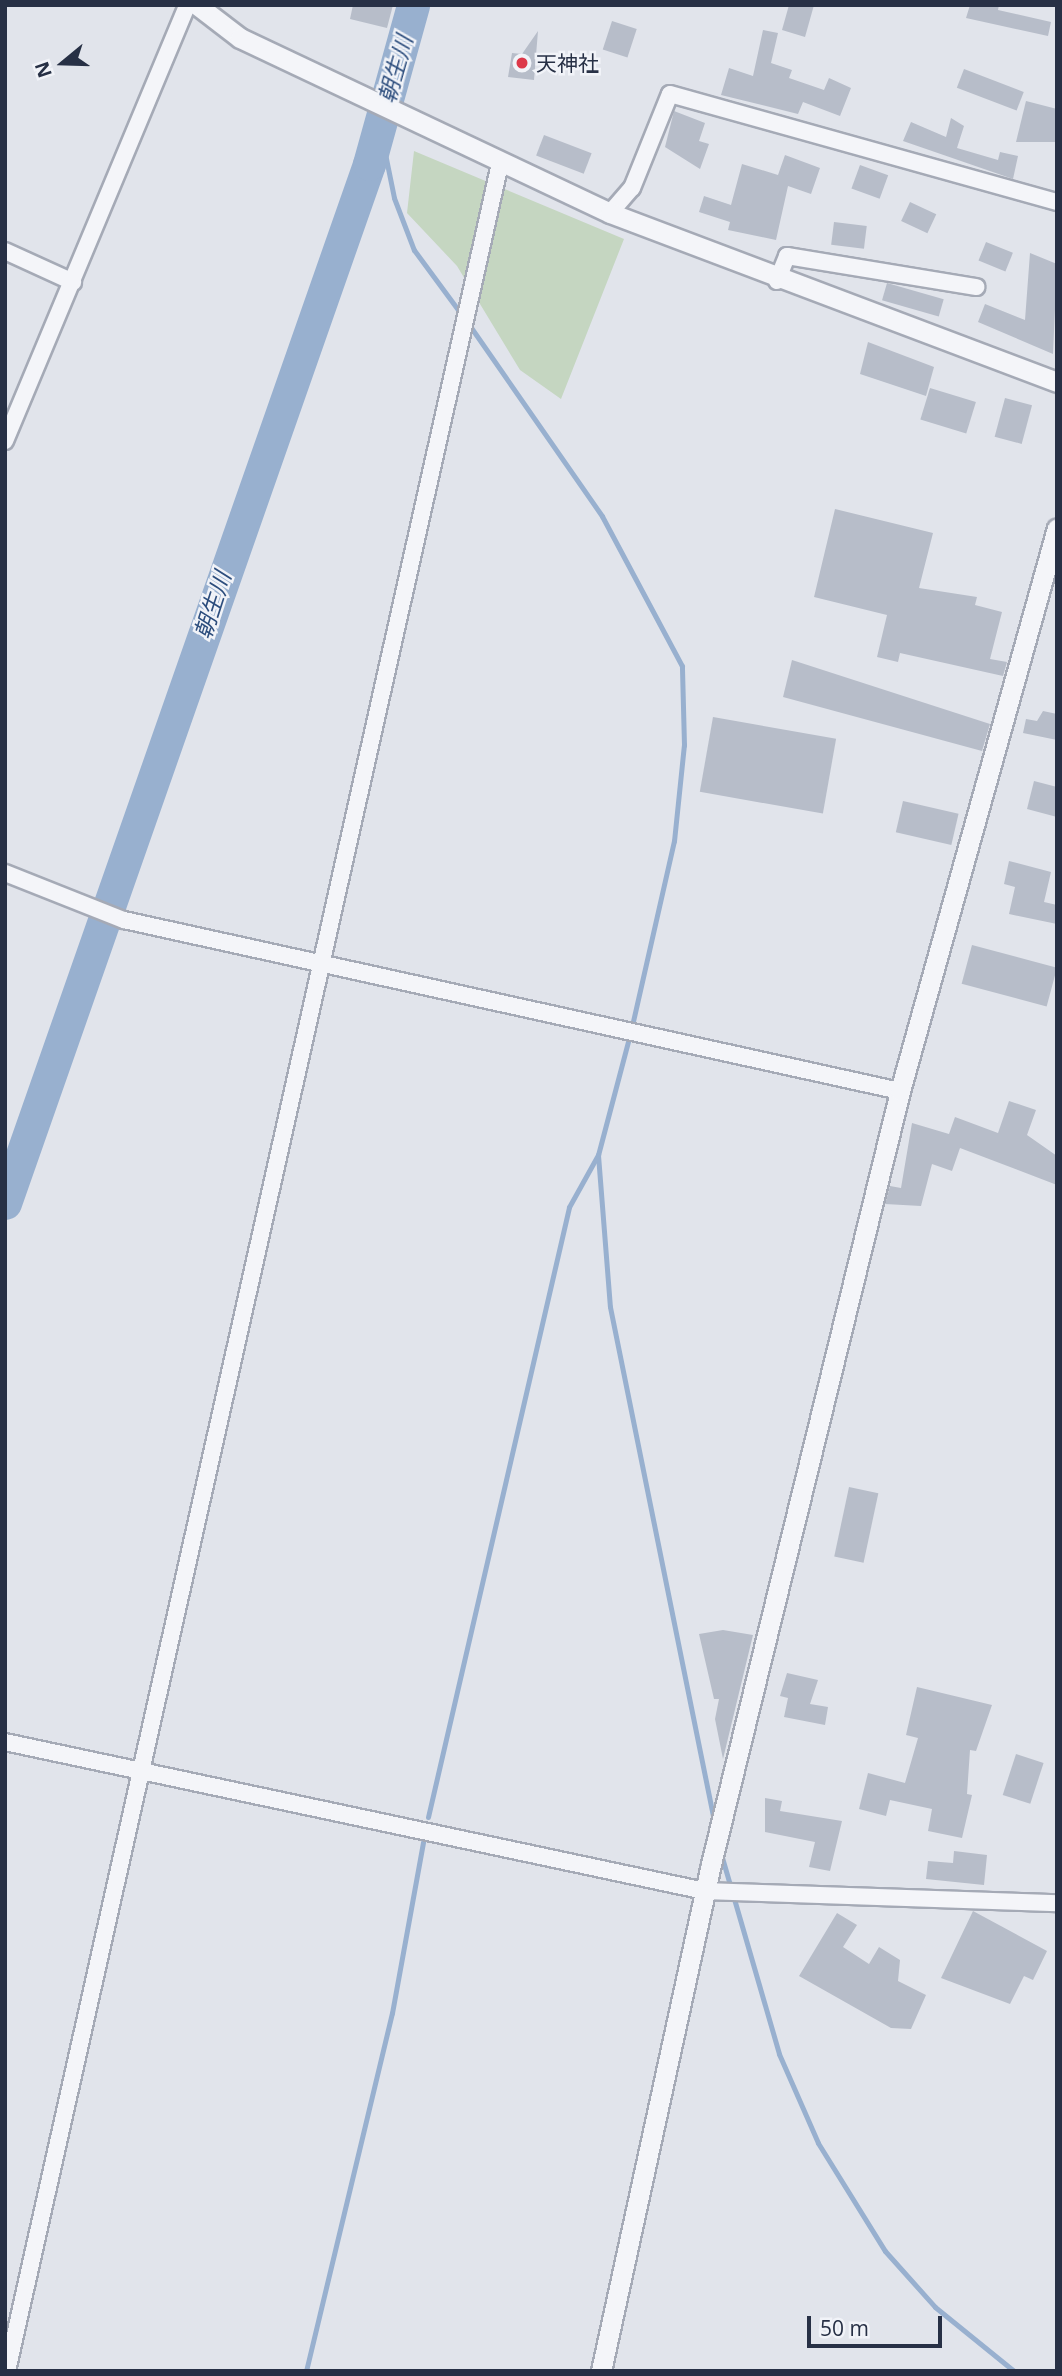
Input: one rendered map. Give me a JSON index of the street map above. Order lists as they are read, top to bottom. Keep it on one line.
{"water":["朝生川"],"places":["天神社"],"scale_bar":"50 m","north":"left"}
